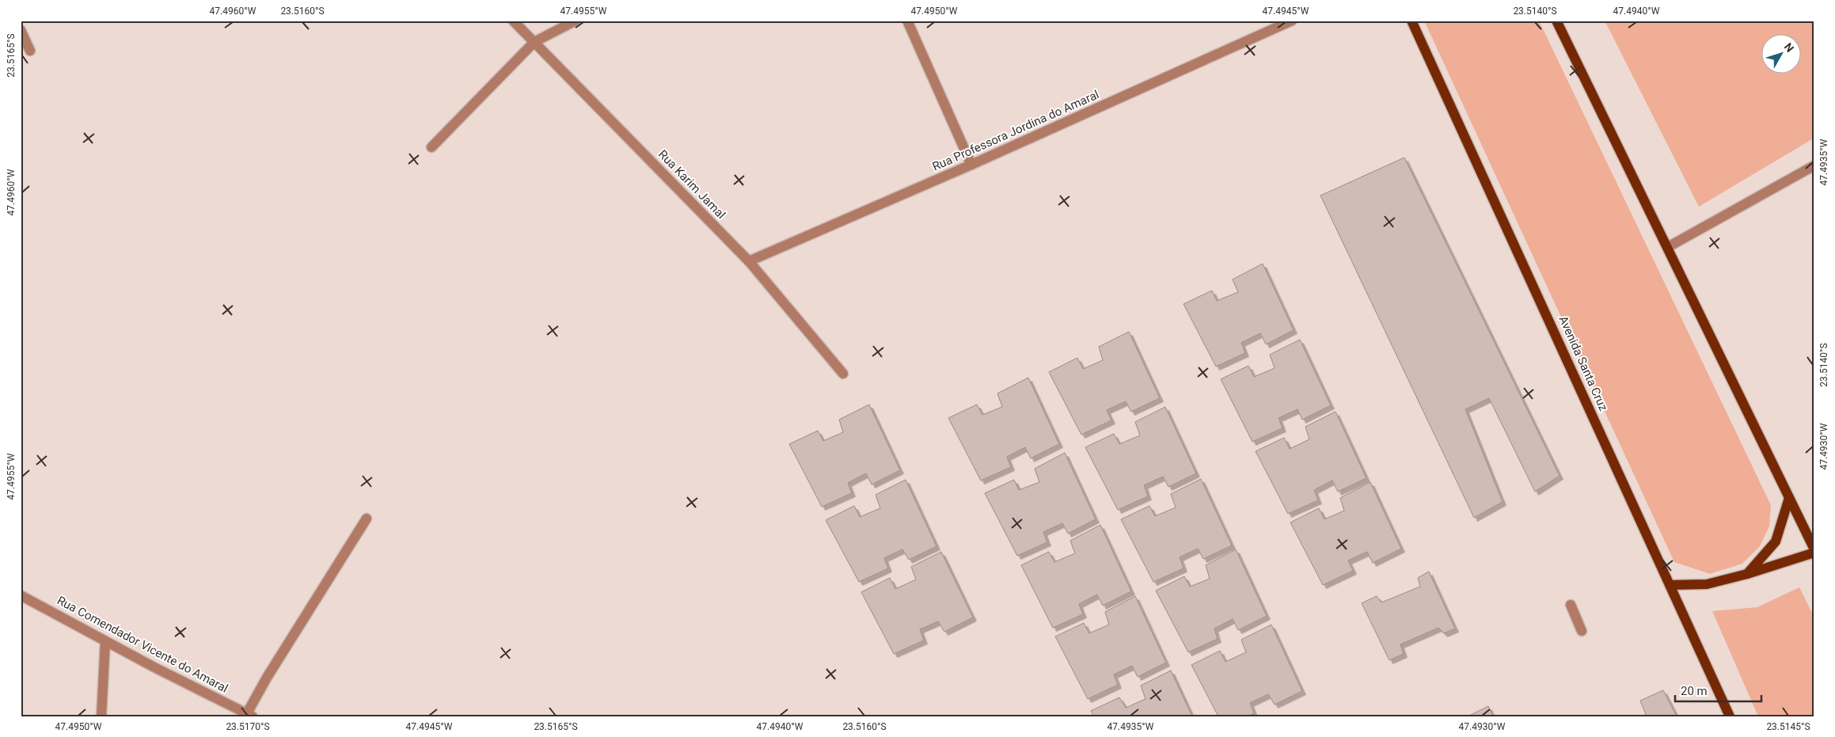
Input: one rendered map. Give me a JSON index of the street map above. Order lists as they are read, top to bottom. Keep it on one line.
{"streets":{"main road":["Avenida Santa Cruz"],"street":["Rua Professora Jordina do Amaral","Rua Karim Jamal","Rua Comendador Vicente do Amaral"]},"crossings":[["Rua Professora Jordina do Amaral","Rua Karim Jamal"]],"scale_bar":"20 m","north":"top right","coordinates":["47.4960°W","23.5160°S","47.4955°W","47.4950°W","47.4945°W","23.5140°S","47.4940°W","23.5165°S","47.4935°W","47.4930°W","23.5170°S","23.5145°S"]}
